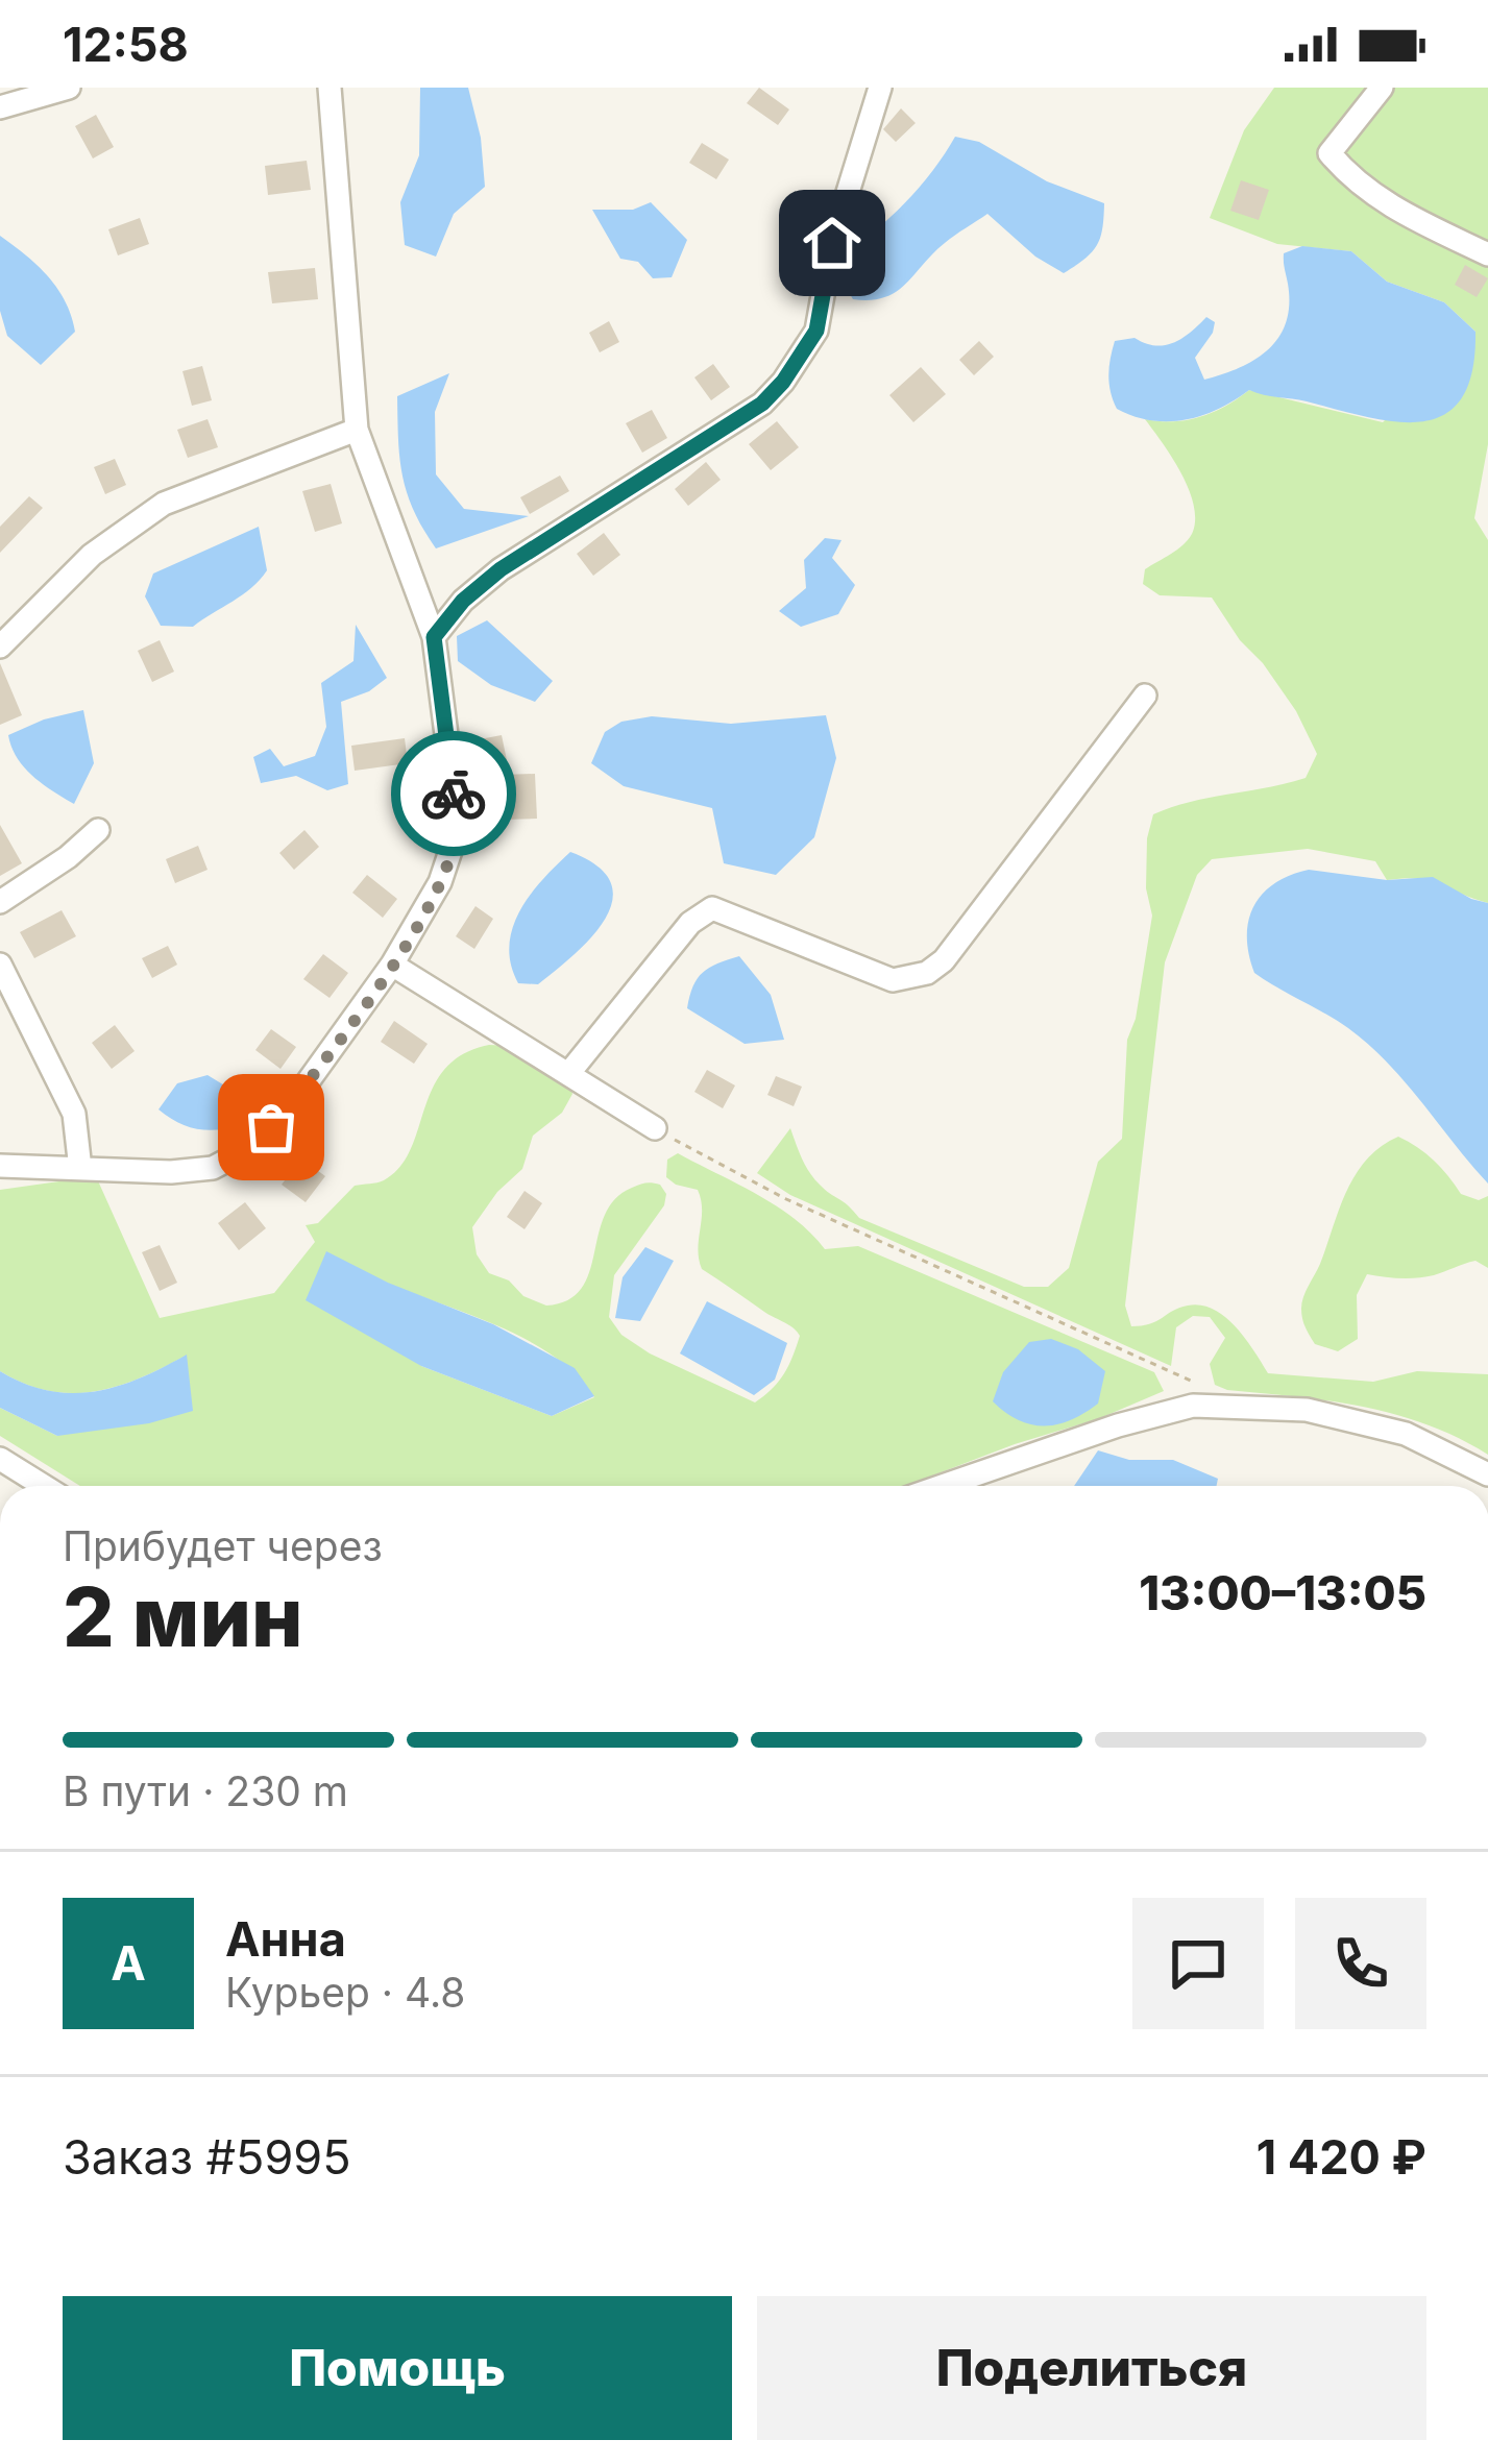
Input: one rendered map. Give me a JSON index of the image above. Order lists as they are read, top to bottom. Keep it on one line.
{"page":{"status":"12:58","heading":["2 мин","Прибудет через","13:00–13:05"],"panel":["Анна","Курьер · 4.8","Заказ #5995","1 420 ₽"],"bar":"В пути · 230 m","round":"А","buttons":["Помощь","Поделиться"]}}
